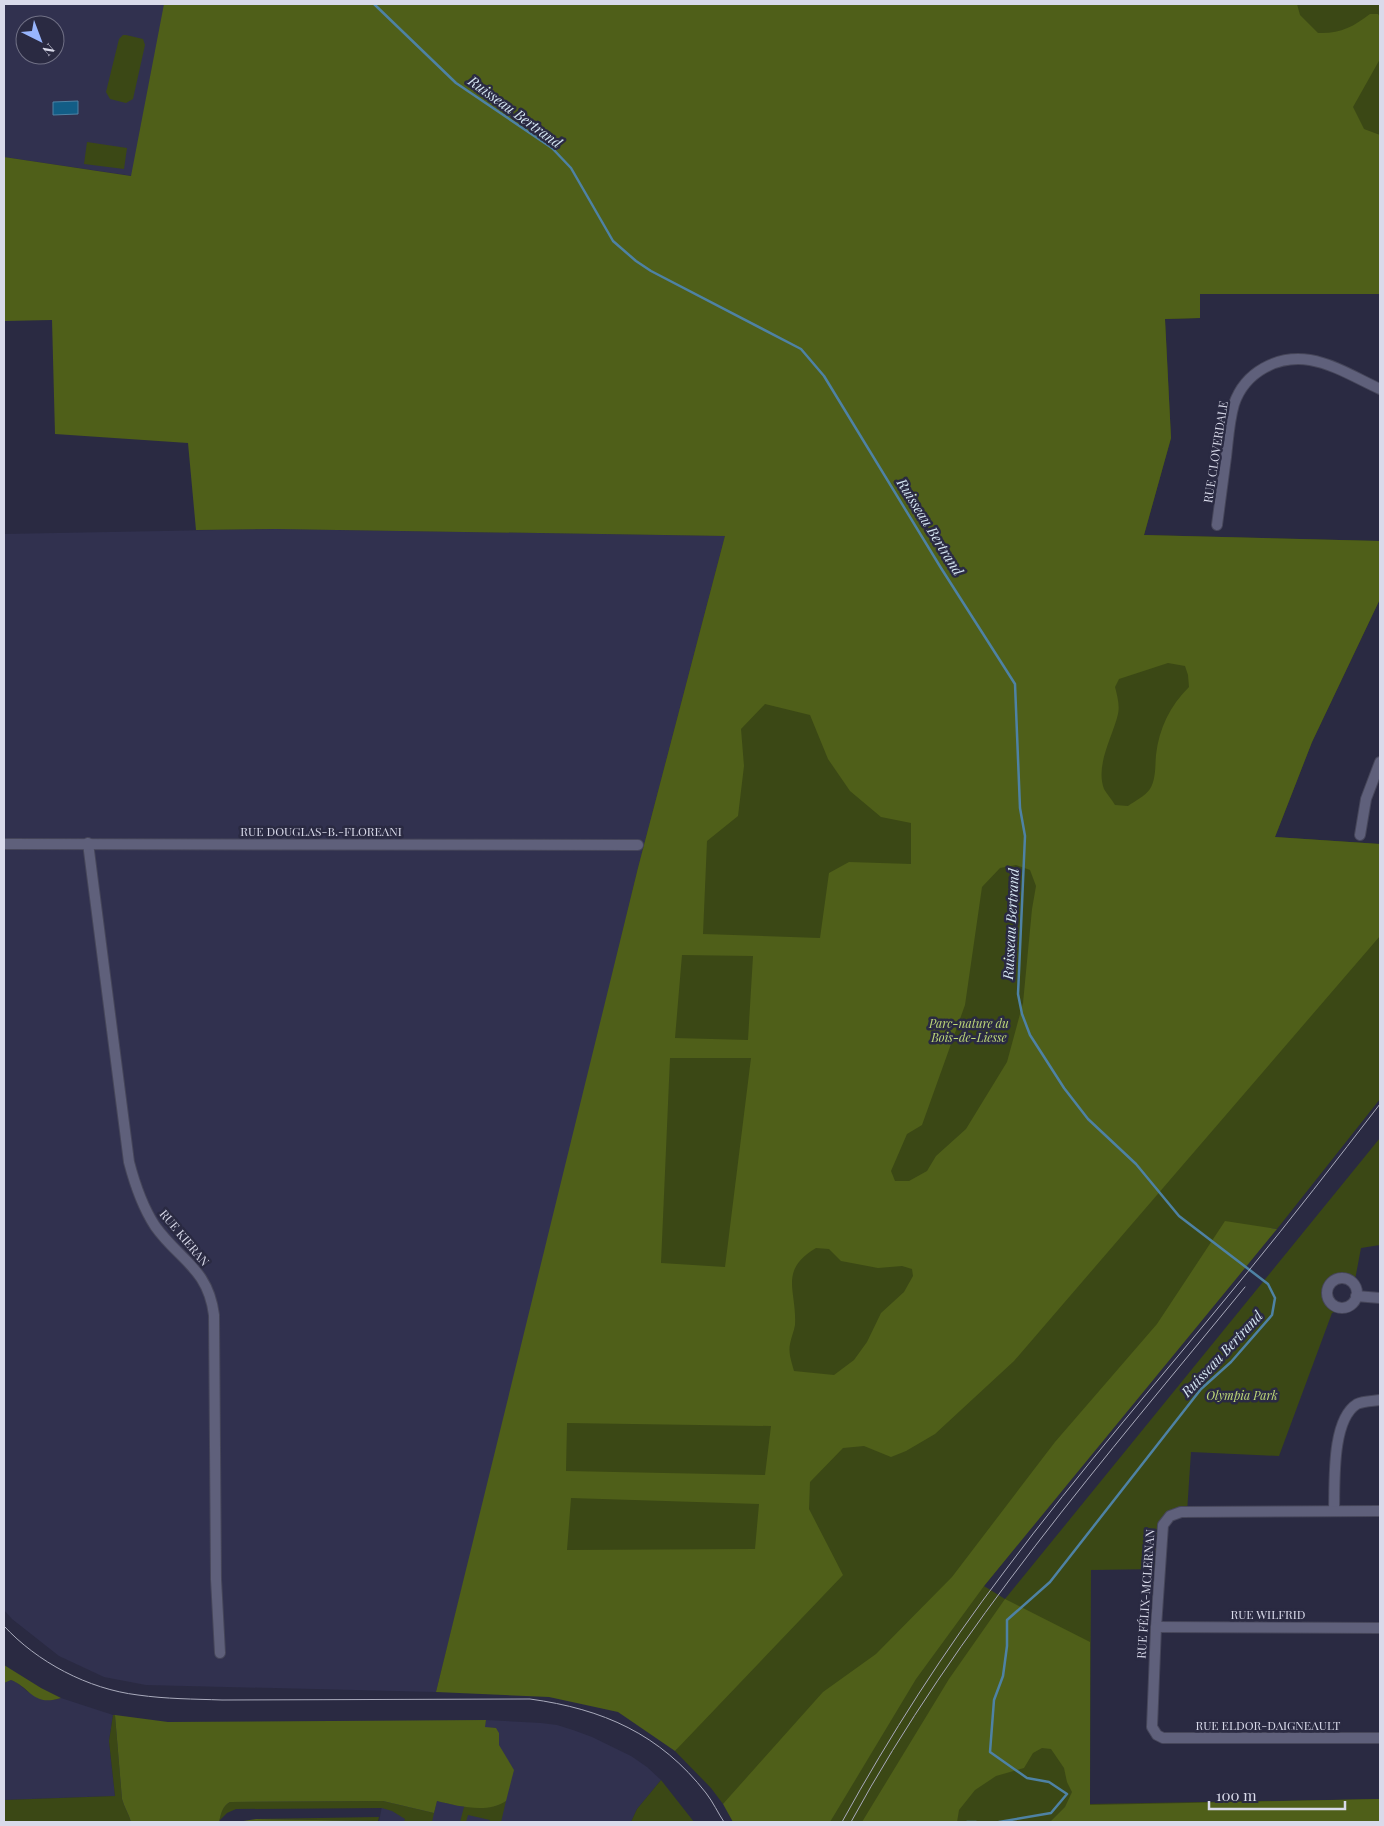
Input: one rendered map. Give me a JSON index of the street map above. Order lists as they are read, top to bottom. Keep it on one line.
{"streets":{"street":["RUE CLOVERDALE","RUE DOUGLAS-B.-FLOREANI","RUE KIERAN","RUE FÉLIX-MCLERNAN","RUE WILFRID","RUE ELDOR-DAIGNEAULT"]},"crossings":[["RUE DOUGLAS-B.-FLOREANI","RUE KIERAN"],["RUE FÉLIX-MCLERNAN","RUE WILFRID"],["RUE FÉLIX-MCLERNAN","RUE ELDOR-DAIGNEAULT"]],"water":["Ruisseau Bertrand"],"parks":["Parc-nature du Bois-de-Liesse","Olympia Park"],"scale_bar":"100 m","north":"bottom right"}
